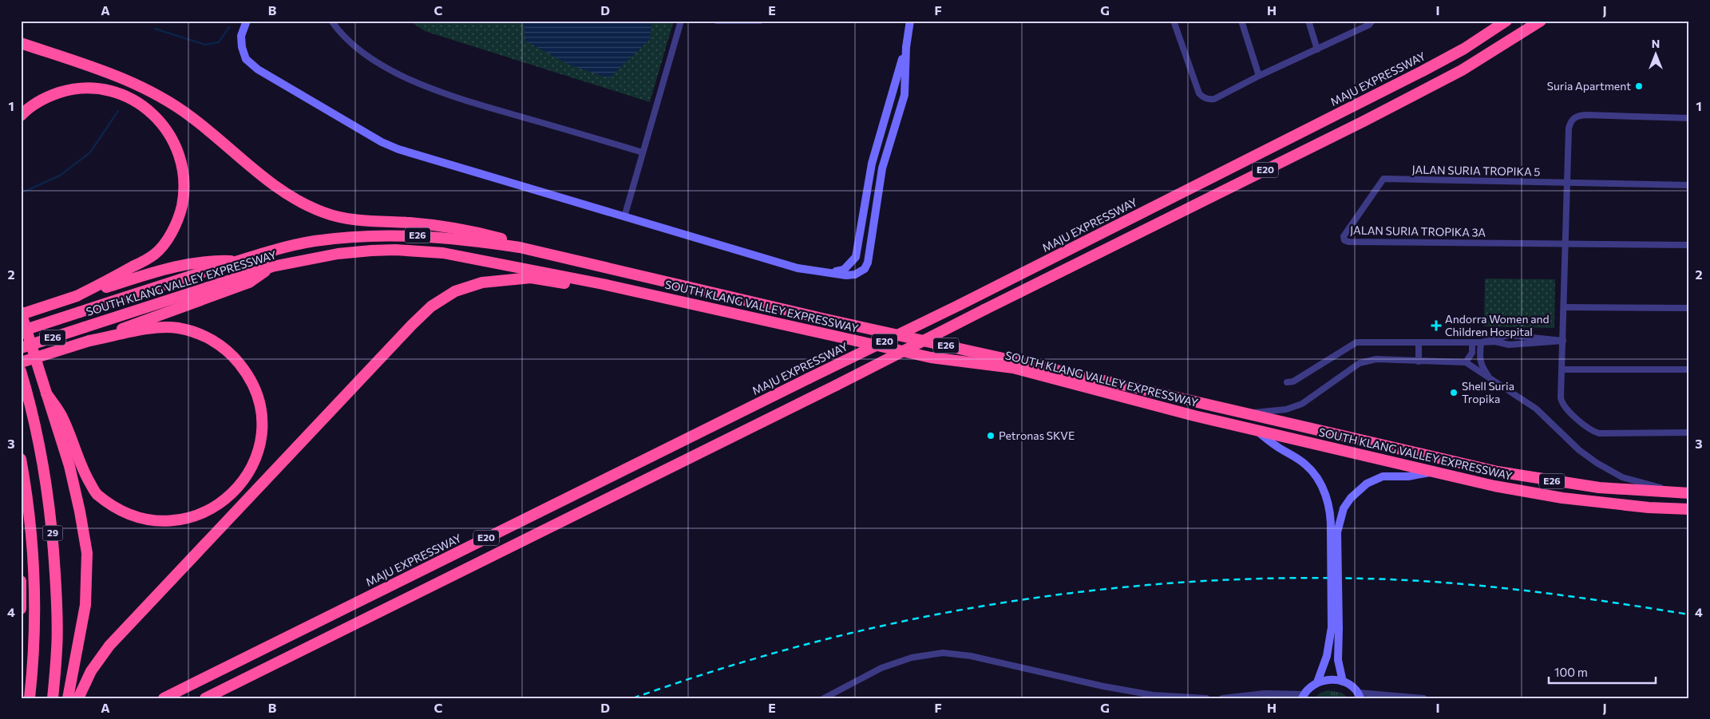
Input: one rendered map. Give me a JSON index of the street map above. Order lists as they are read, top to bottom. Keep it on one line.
{"streets":{"highway":["MAJU EXPRESSWAY","E20","E26","SOUTH KLANG VALLEY EXPRESSWAY","29"],"street":["JALAN SURIA TROPIKA 5","JALAN SURIA TROPIKA 3A"]},"crossings":[["JALAN SURIA TROPIKA 5","JALAN SURIA TROPIKA 3A"]],"places":{"other":["Suria Apartment","Shell Suria Tropika","Petronas SKVE"],"health":["Andorra Women and Children Hospital"]},"scale_bar":"100 m","north":"top","grid":{"columns":["A","B","C","D","E","F","G","H","I","J"],"rows":["1","2","3","4"]}}
